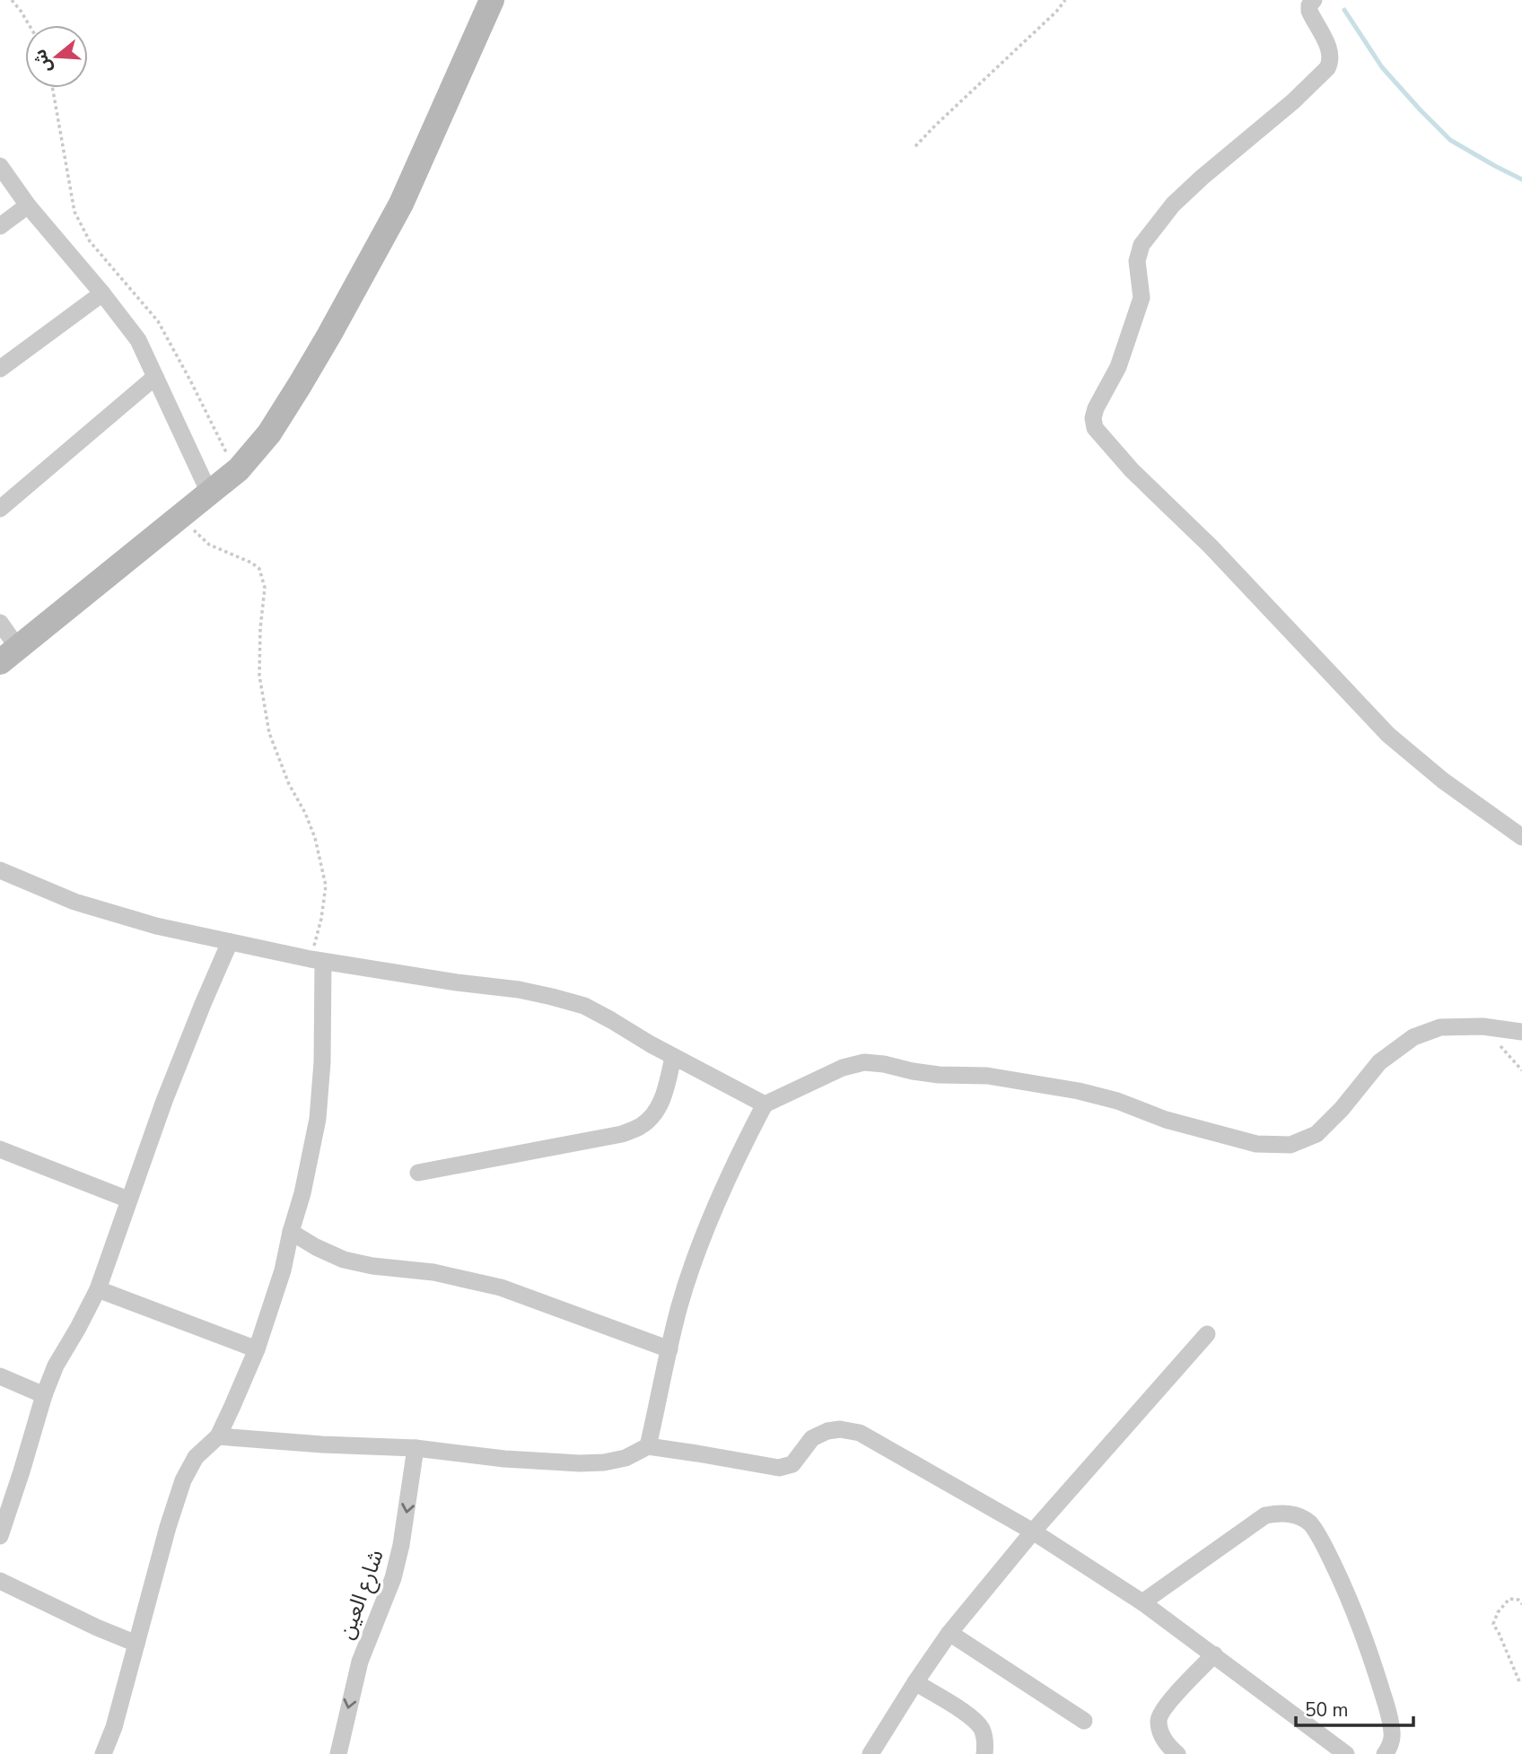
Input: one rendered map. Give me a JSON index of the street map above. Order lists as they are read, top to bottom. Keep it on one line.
{"streets":{"street":["شارع العين"]},"one_way":["شارع العين"],"scale_bar":"50 m","north":"left"}
